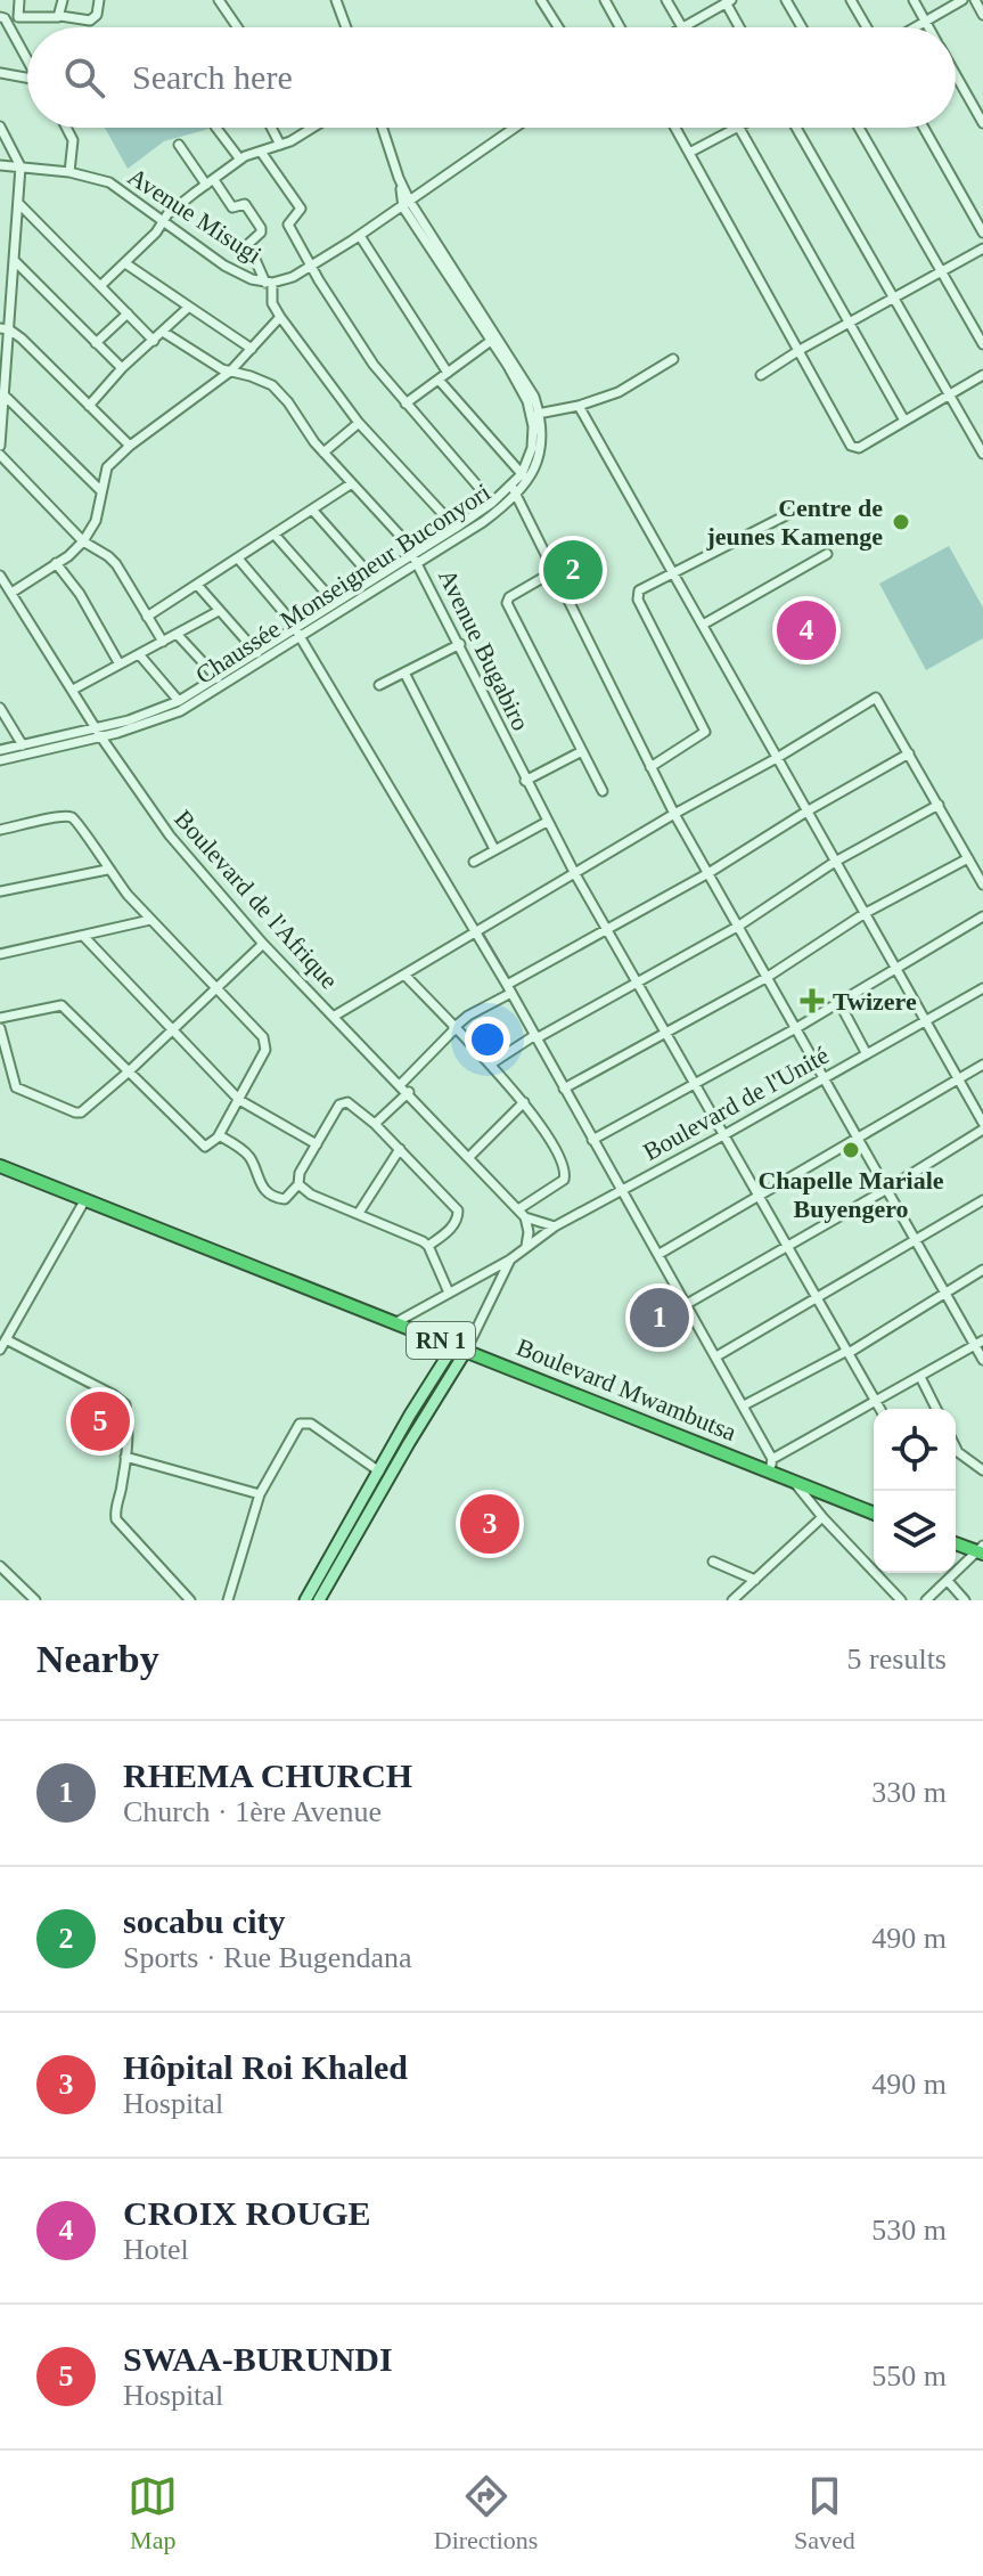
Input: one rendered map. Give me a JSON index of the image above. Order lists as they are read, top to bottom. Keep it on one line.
{"streets":{"highway":["RN 1","Boulevard Mwambutsa"],"street":["Avenue Misugi","Chaussée Monseigneur Buconyori","Avenue Bugabiro","Boulevard de l'Afrique","Boulevard de l'Unité"]},"crossings":[["Avenue Misugi","Chaussée Monseigneur Buconyori"],["Chaussée Monseigneur Buconyori","Avenue Bugabiro"],["Chaussée Monseigneur Buconyori","Boulevard de l'Afrique"],["Avenue Bugabiro","Boulevard de l'Unité"],["Boulevard de l'Unité","Boulevard Mwambutsa"]],"places":{"other":["Centre de jeunes Kamenge","Chapelle Mariale Buyengero"],"health":["Twizere"]},"page":{"search":"Search here","pins":["2","4","1","5","3"],"heading":["Nearby","5 results"],"list":[{"mark":"1","name":"RHEMA CHURCH","note":"Church · 1ère Avenue","value":"330 m"},{"mark":"2","name":"socabu city","note":"Sports · Rue Bugendana","value":"490 m"},{"mark":"3","name":"Hôpital Roi Khaled","note":"Hospital","value":"490 m"},{"mark":"4","name":"CROIX ROUGE","note":"Hotel","value":"530 m"},{"mark":"5","name":"SWAA-BURUNDI","note":"Hospital","value":"550 m"}],"nav":["Map","Directions","Saved"]}}
